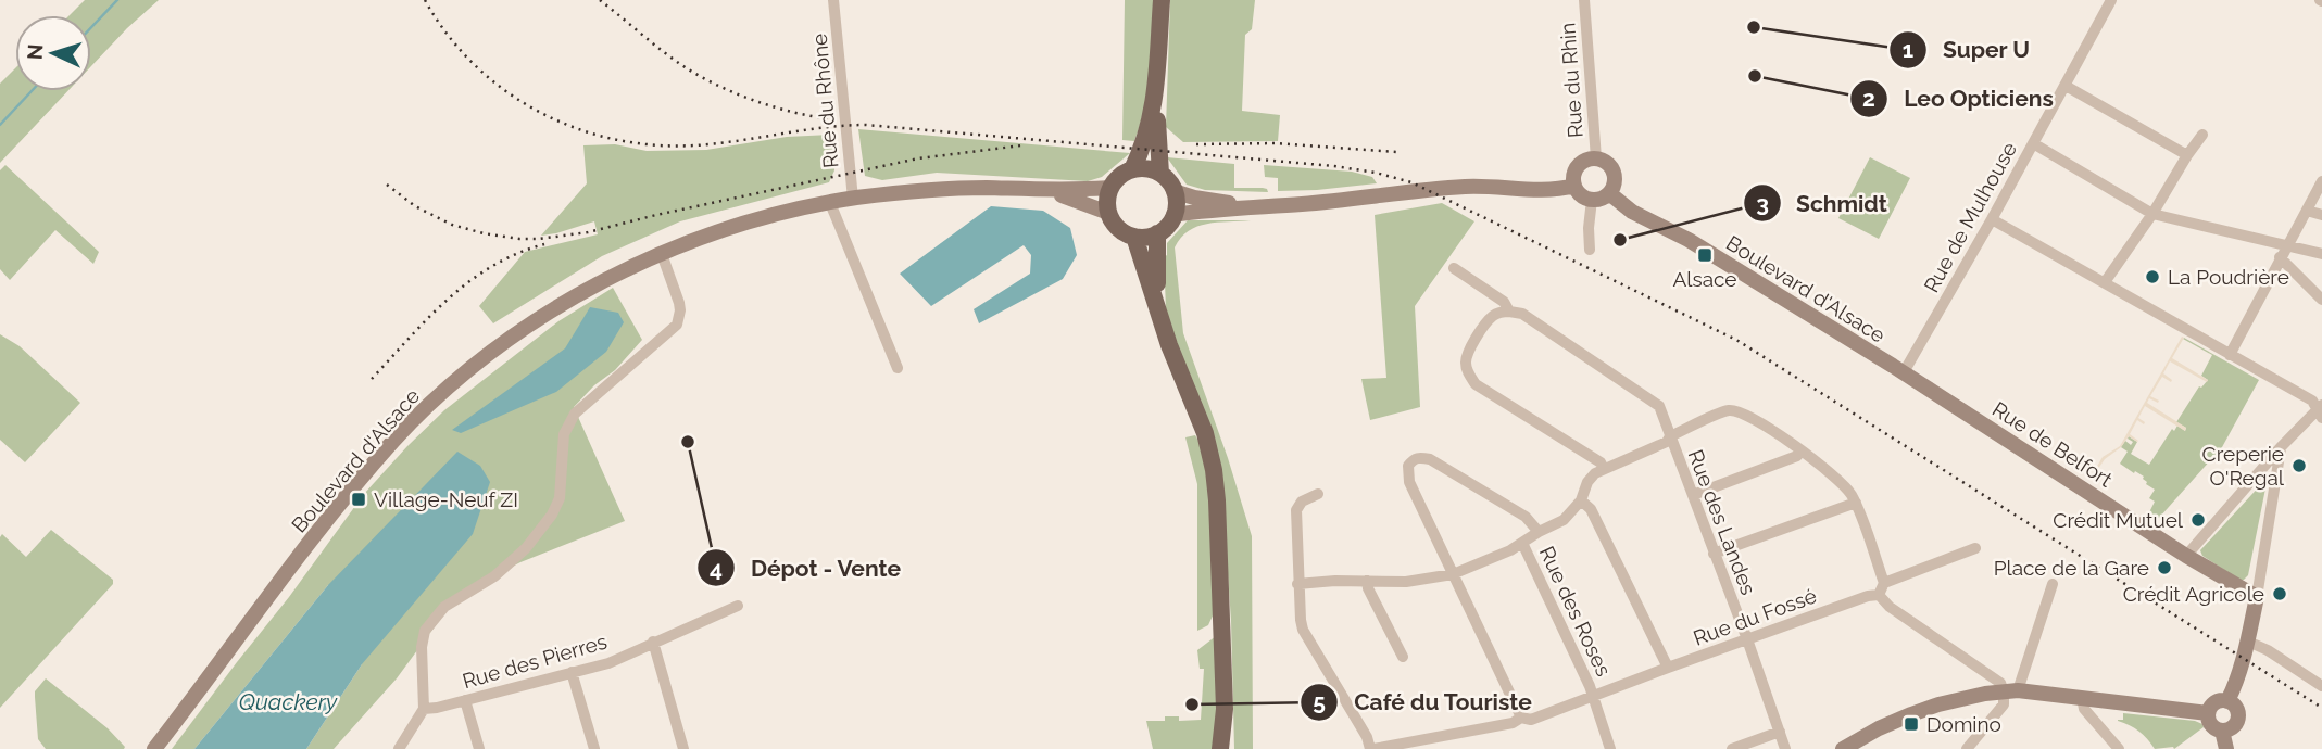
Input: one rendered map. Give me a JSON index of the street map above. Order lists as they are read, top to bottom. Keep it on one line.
{"streets":{"main road":["Boulevard d'Alsace","Rue de Belfort"],"street":["Rue du Rhin","Rue du Rhône","Rue de Mulhouse","Rue des Landes","Rue des Roses","Rue du Fossé","Rue des Pierres"]},"crossings":[["Rue du Rhin","Boulevard d'Alsace"],["Rue du Rhône","Boulevard d'Alsace"],["Rue de Mulhouse","Boulevard d'Alsace"],["Rue de Mulhouse","Rue de Belfort"],["Boulevard d'Alsace","Rue de Belfort"],["Rue des Landes","Rue du Fossé"],["Rue des Roses","Rue du Fossé"]],"water":["Quackery"],"places":{"other":["Super U","Leo Opticiens","Schmidt","La Poudrière","Dépot - Vente","Creperie O'Regal","Crédit Mutuel","Place de la Gare","Crédit Agricole","Café du Touriste"],"transit":["Alsace","Village-Neuf ZI","Domino"]},"north":"left"}
